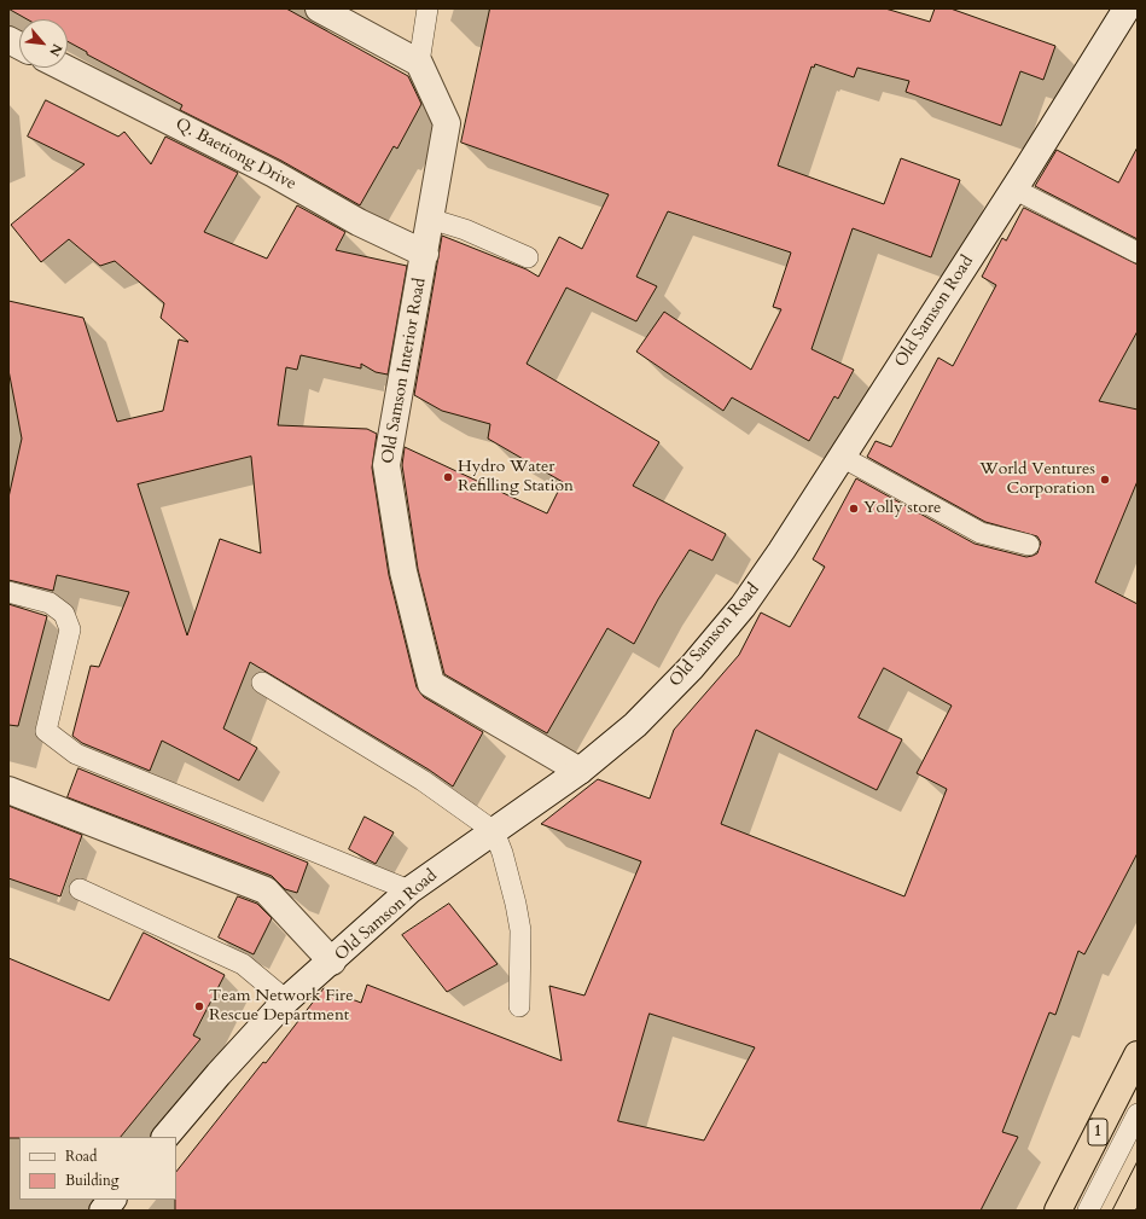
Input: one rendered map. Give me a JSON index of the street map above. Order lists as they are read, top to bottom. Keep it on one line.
{"streets":{"highway":["1"],"street":["Q. Baetiong Drive","Old Samson Road","Old Samson Interior Road"]},"crossings":[["Q. Baetiong Drive","Old Samson Interior Road"],["Old Samson Road","Old Samson Interior Road"]],"places":["Hydro Water Refilling Station","World Ventures Corporation","Yolly store","Team Network Fire Rescue Department"],"legend":["Road","Building"],"north":"bottom right"}
